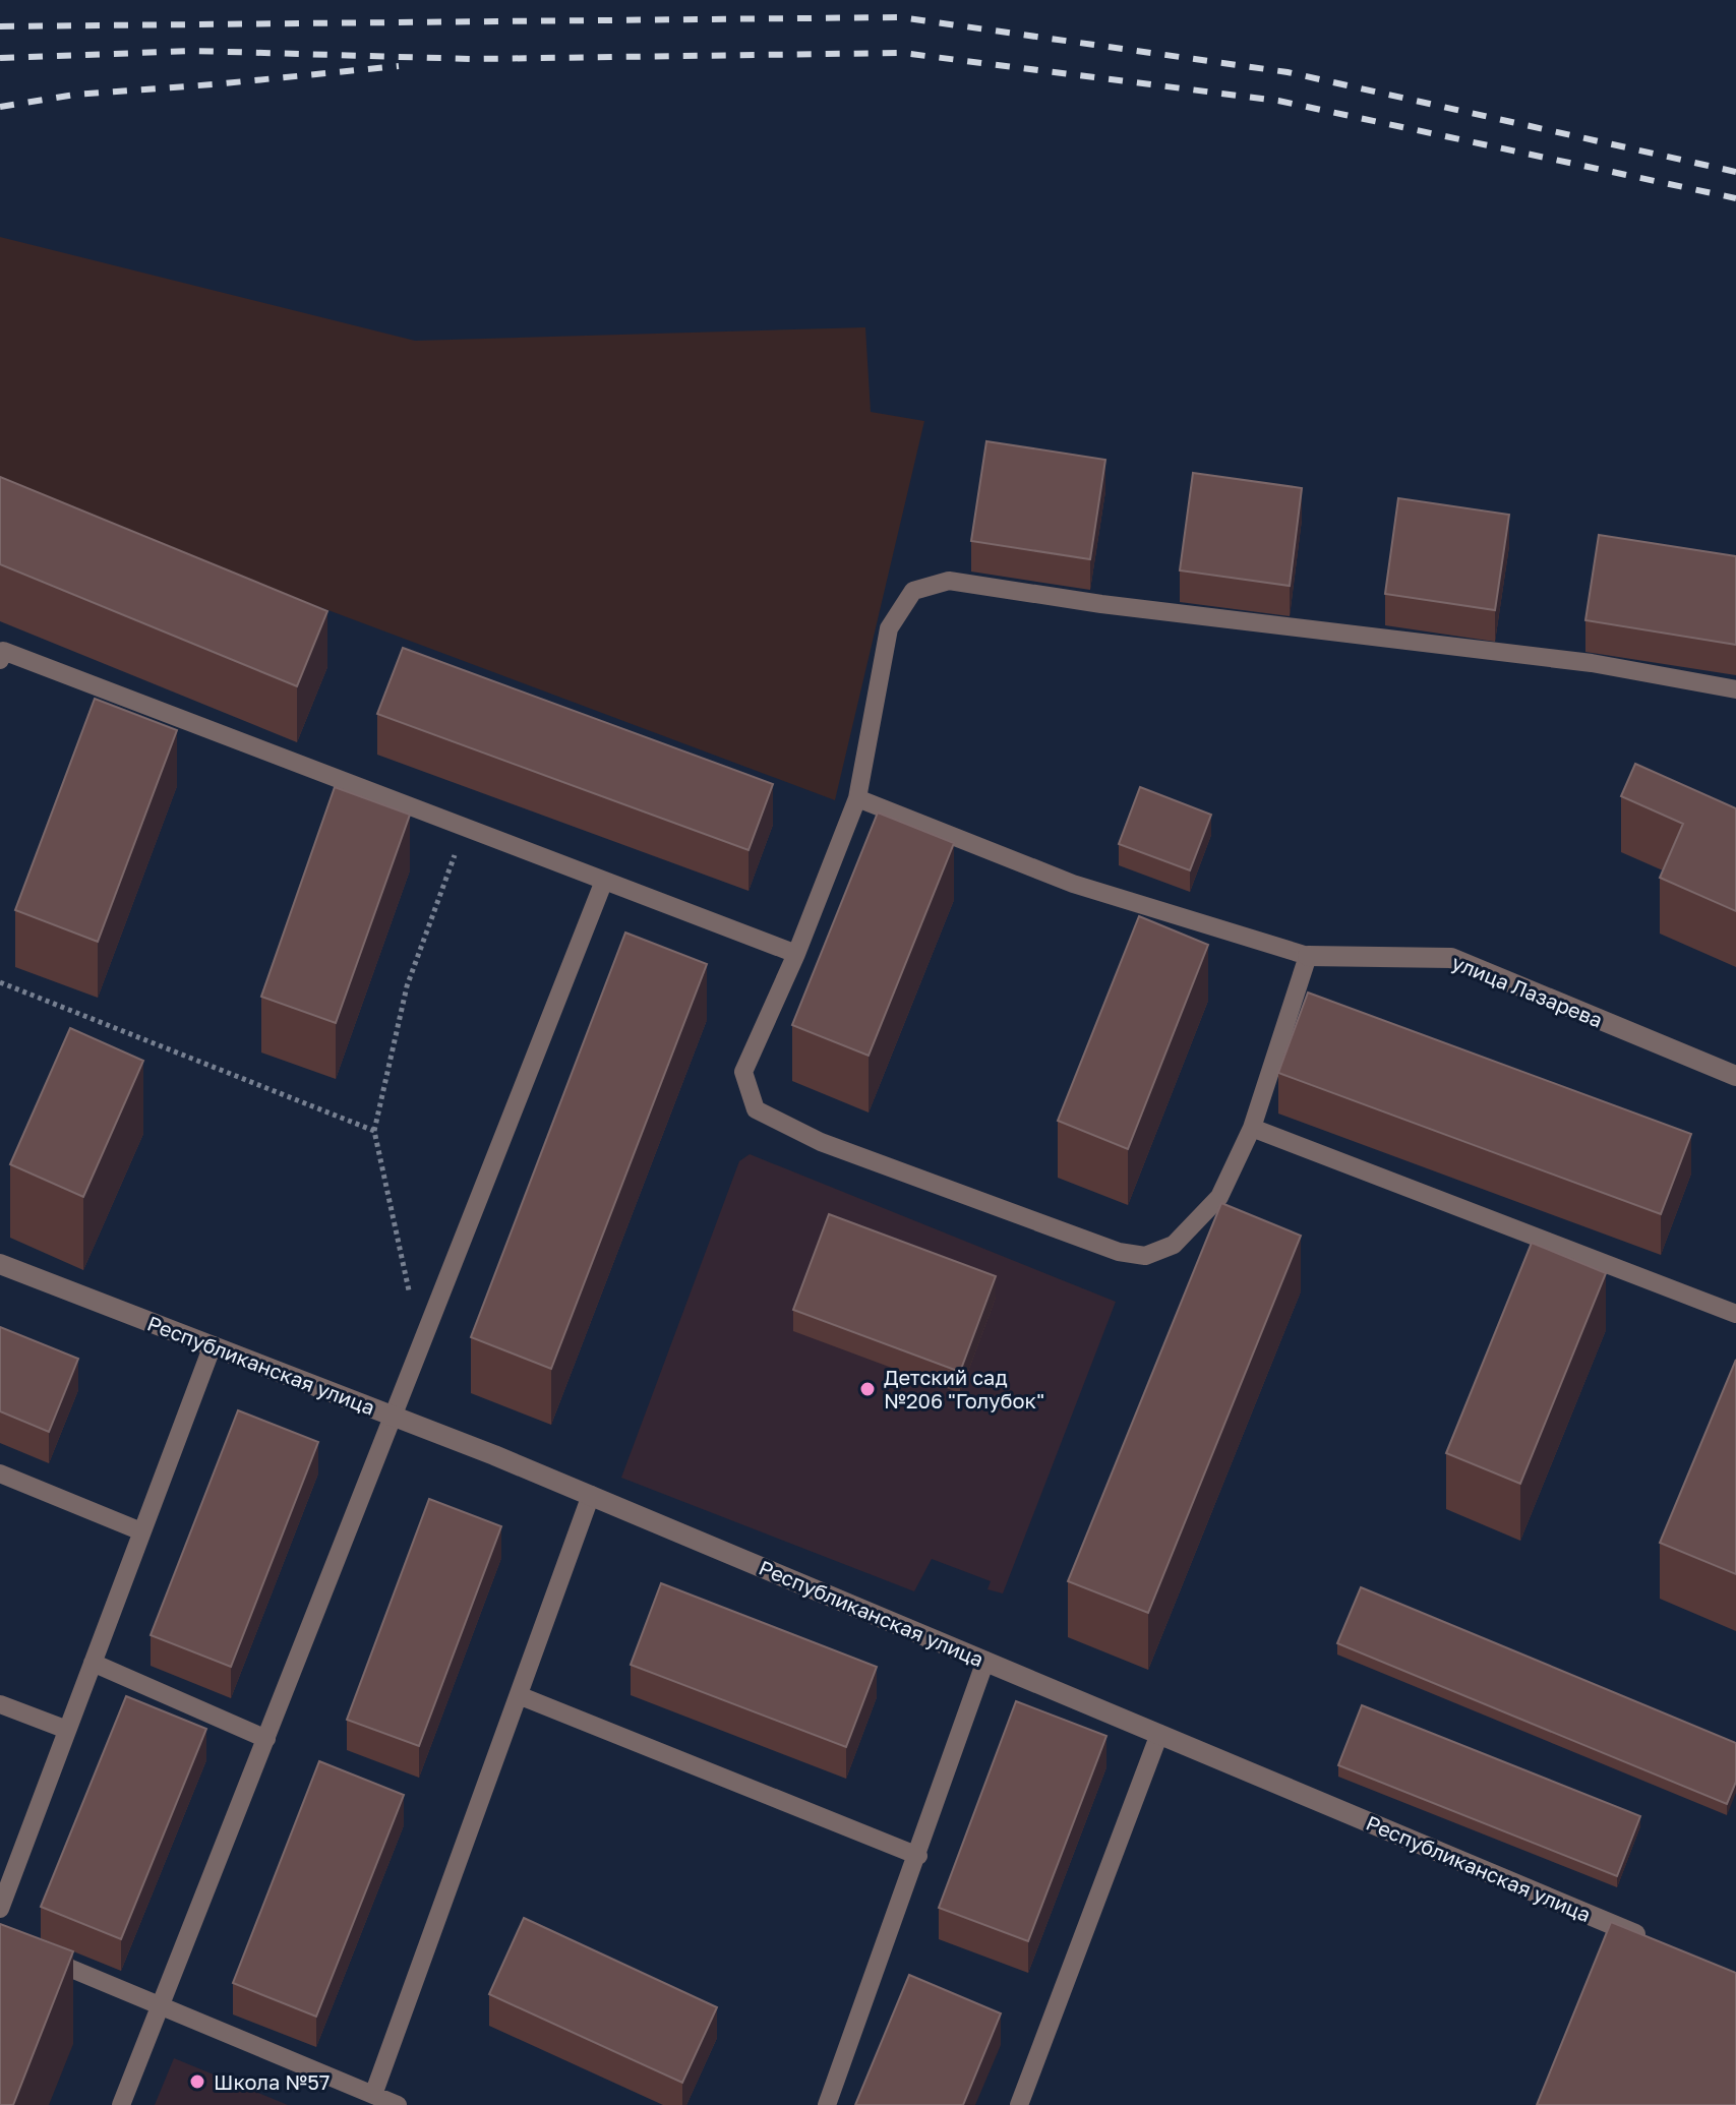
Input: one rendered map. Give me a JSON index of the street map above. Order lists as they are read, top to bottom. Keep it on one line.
{"streets":{"street":["улица Лазарева","Республиканская улица"]},"places":["Детский сад №206 \"Голубок\"","Школа №57"]}
